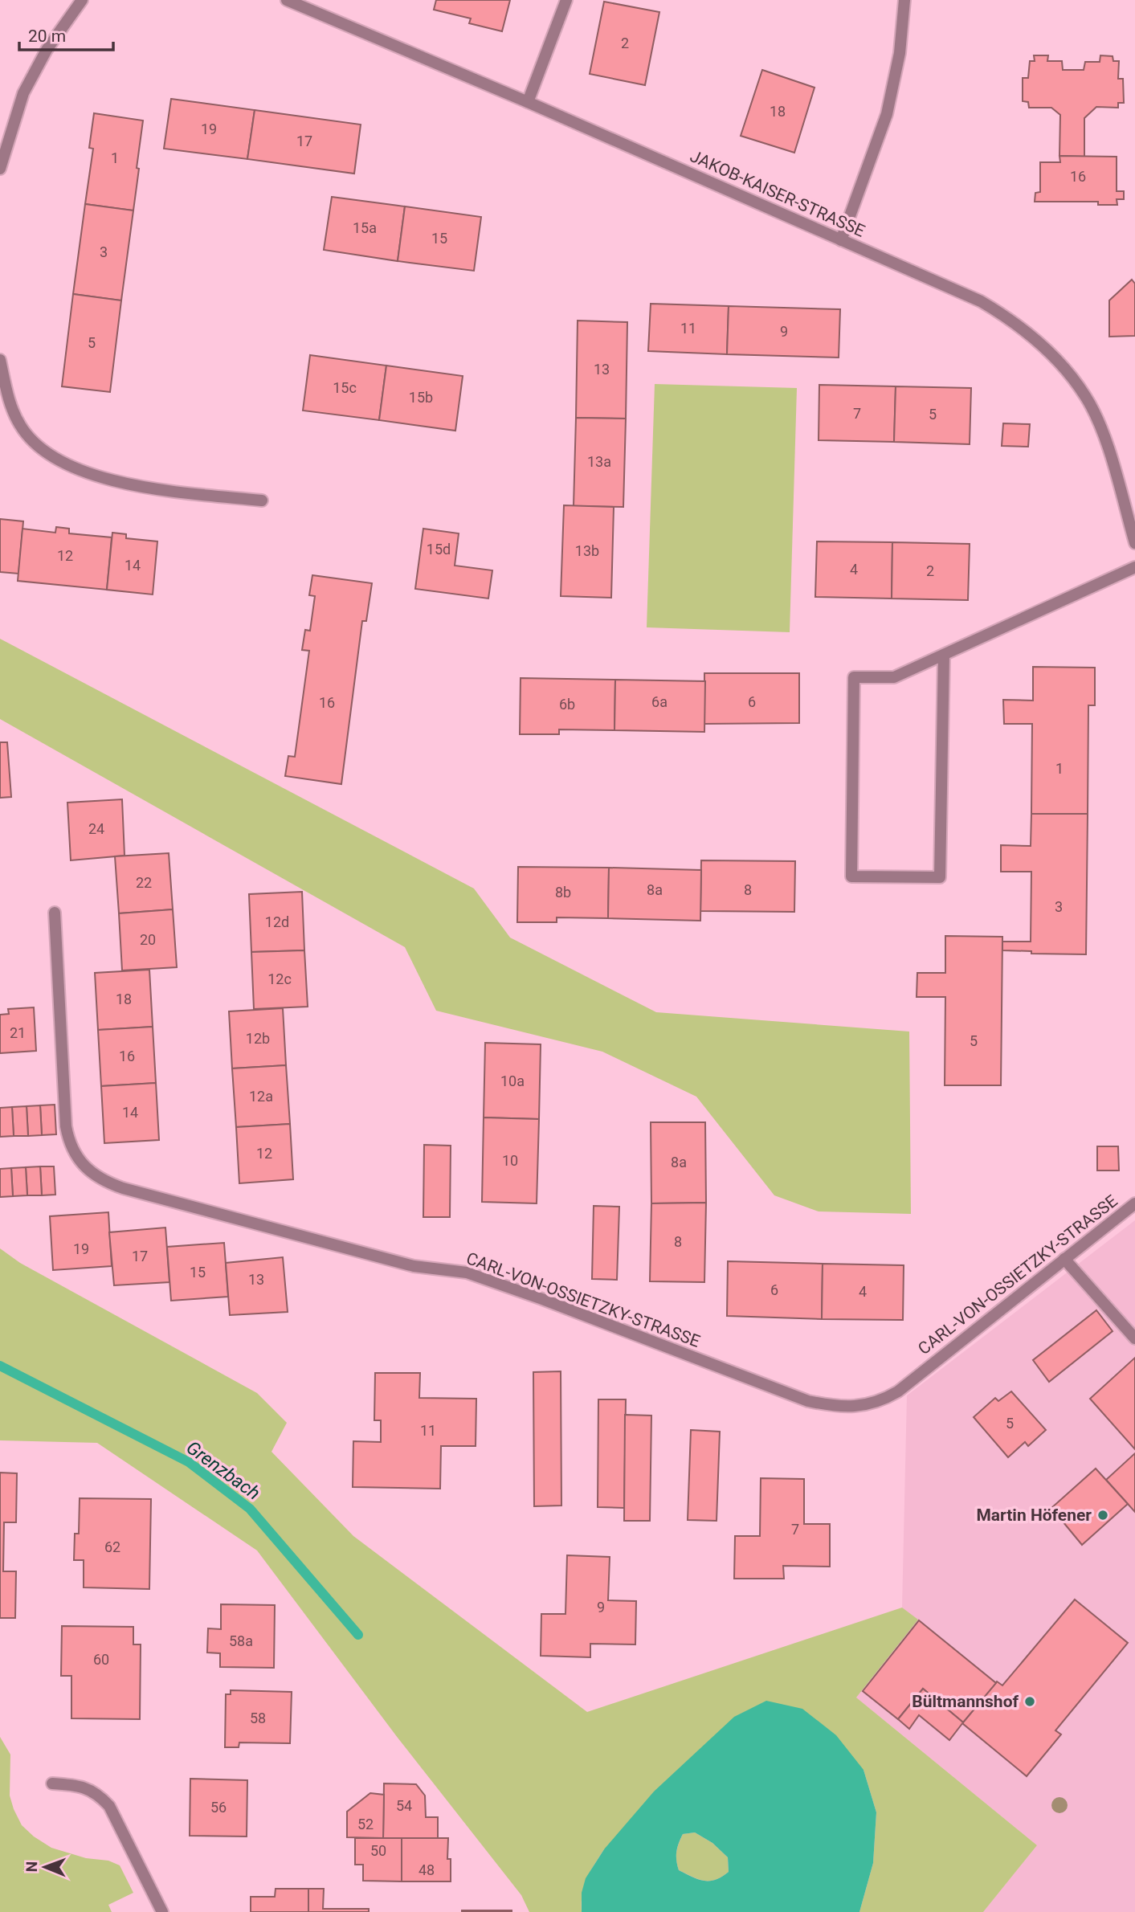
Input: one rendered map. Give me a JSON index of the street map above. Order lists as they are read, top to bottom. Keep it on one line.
{"streets":{"street":["JAKOB-KAISER-STRASSE","CARL-VON-OSSIETZKY-STRASSE"]},"water":["Grenzbach"],"places":["Martin Höfener","Bültmannshof"],"house_numbers":["2","18","19","17","1","16","15a","15","3","11","9","5","13","15c","15b","7","5","13a","15d","13b","12","14","4","2","6a","6","16","6b","1","24","22","8a","8","8b","3","12d","20","12c","18","21","12b","5","16","10a","12a","14","12","10","8a","8","19","17","15","13","6","4","5","11","7","62","9","58a","60","58","54","56","52","50","48"],"scale_bar":"20 m","north":"left"}
